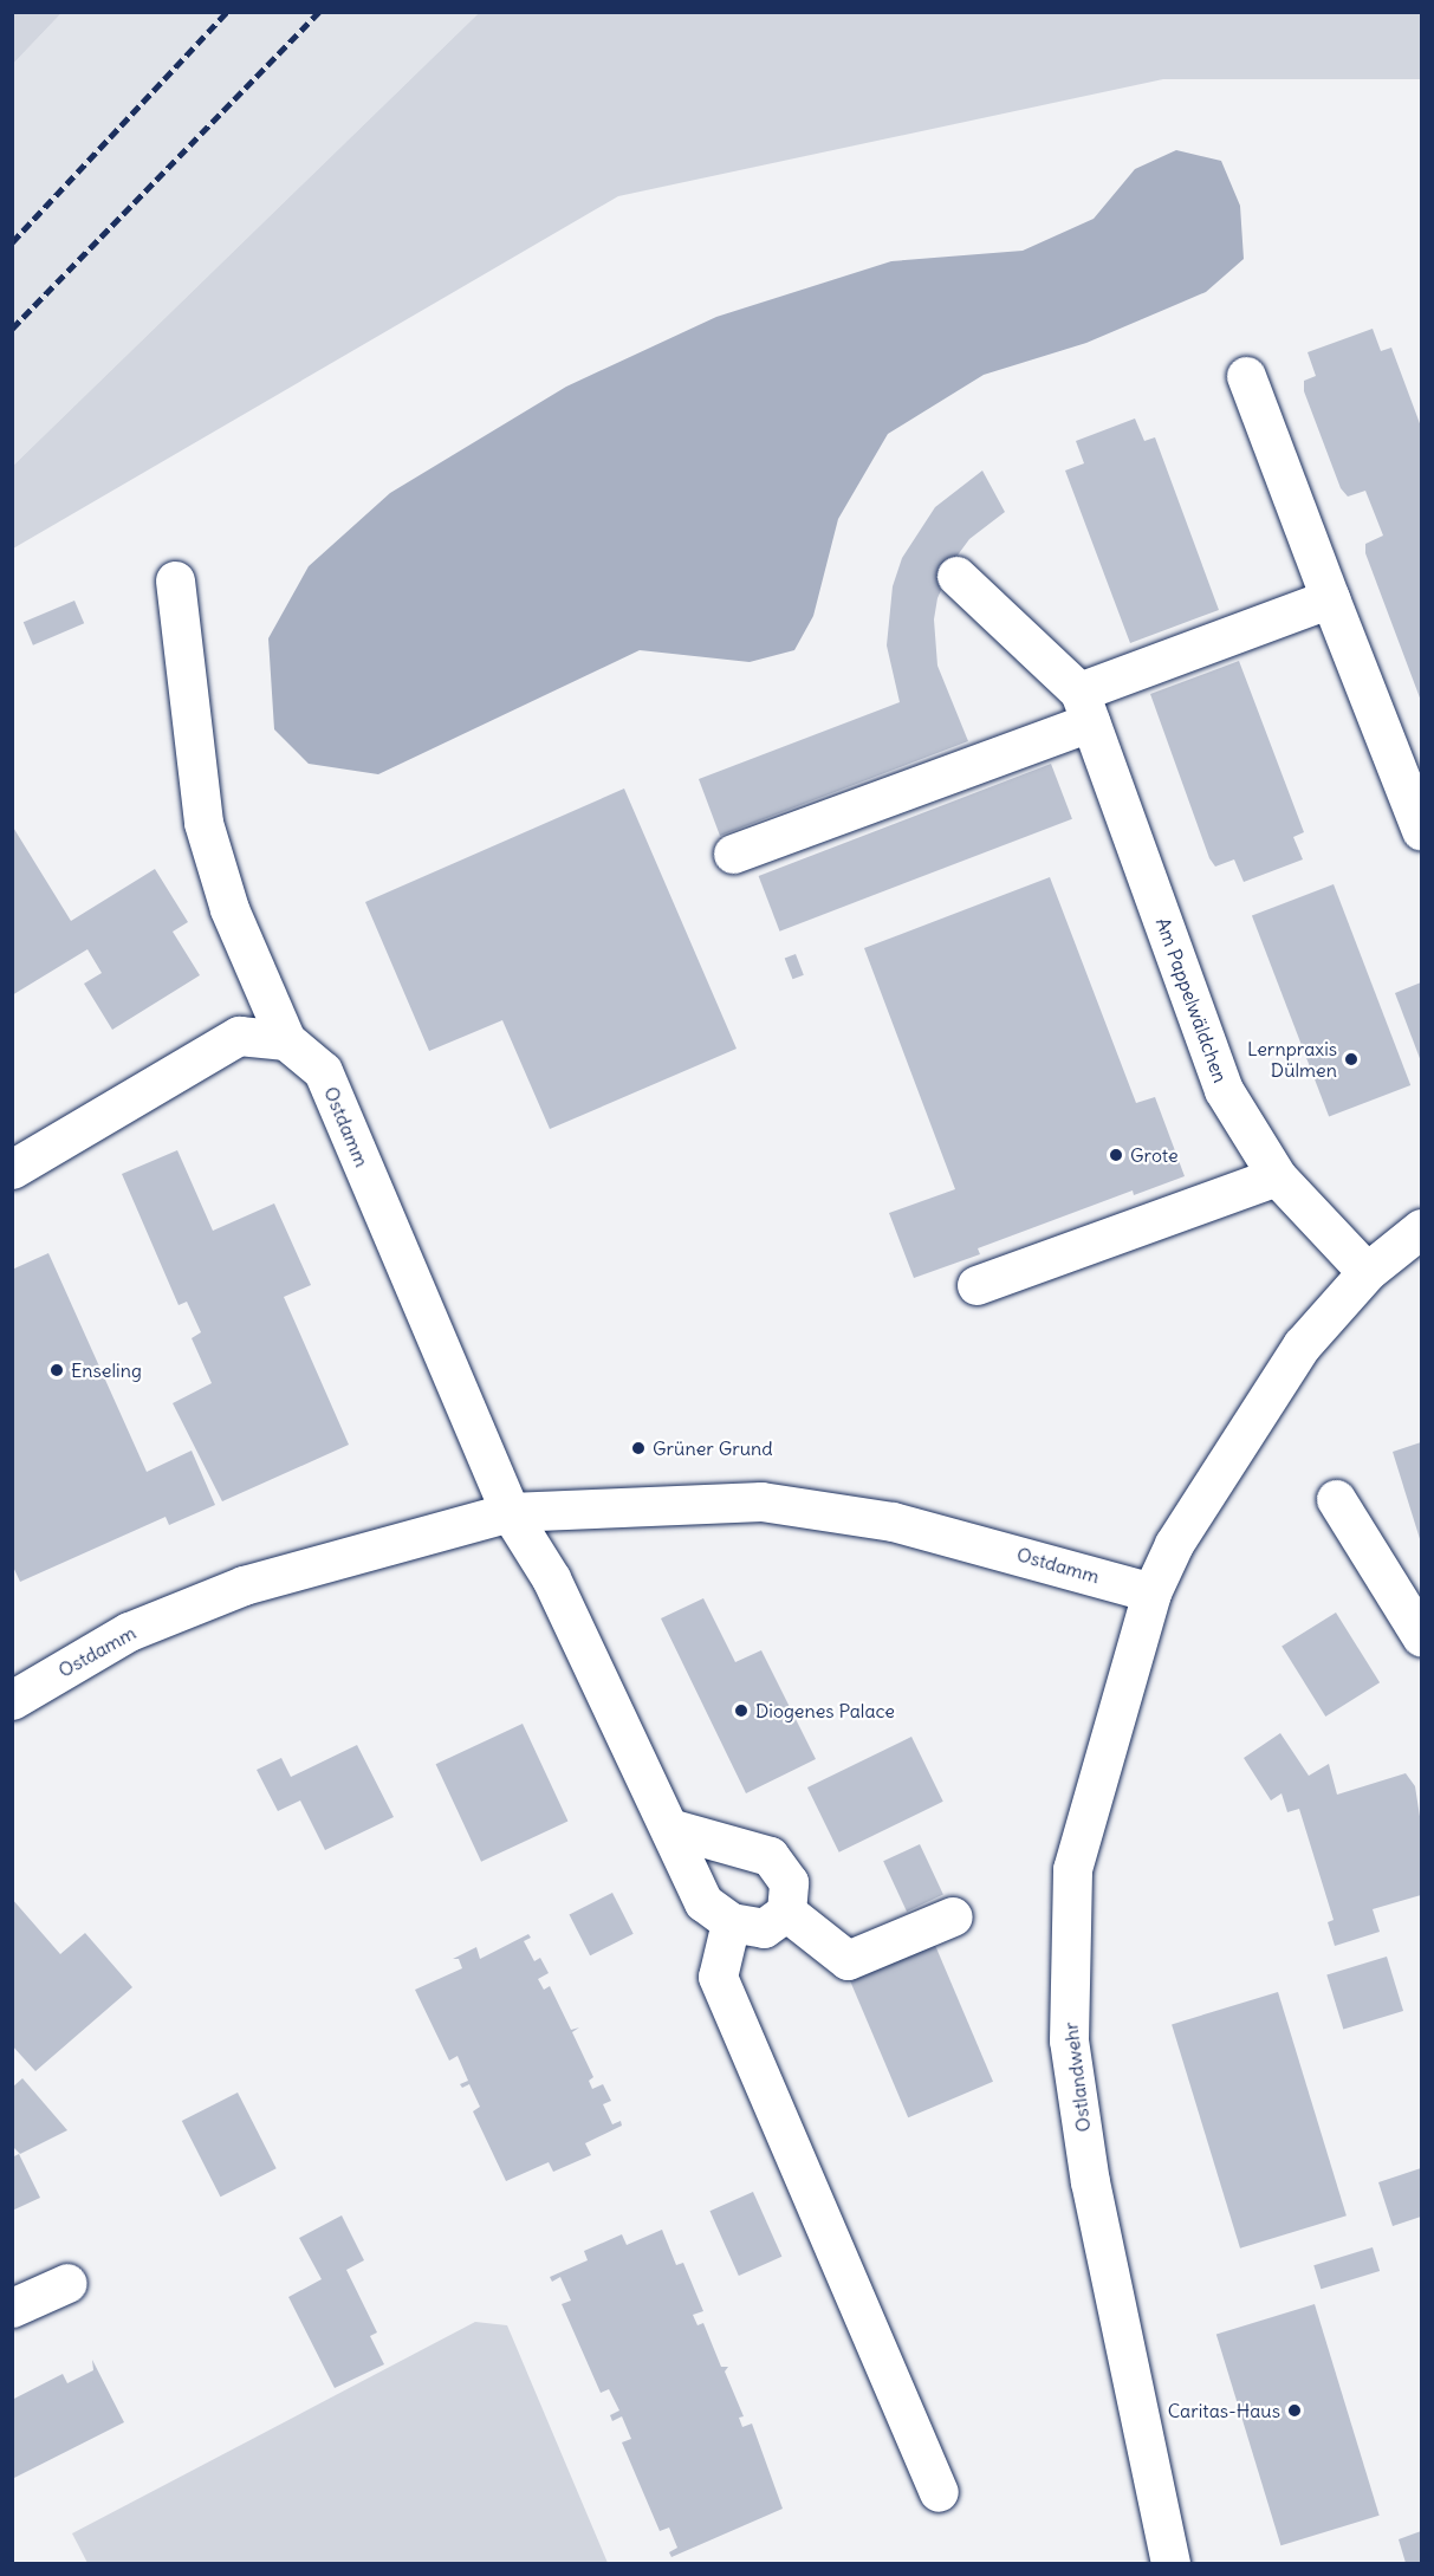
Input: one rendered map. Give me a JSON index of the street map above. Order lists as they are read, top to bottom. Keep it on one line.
{"streets":{"street":["Am Pappelwäldchen","Ostdamm","Ostlandwehr"]},"crossings":[["Ostdamm","Ostlandwehr"]],"places":["Lernpraxis Dülmen","Grote","Enseling","Grüner Grund","Diogenes Palace","Caritas-Haus"]}
